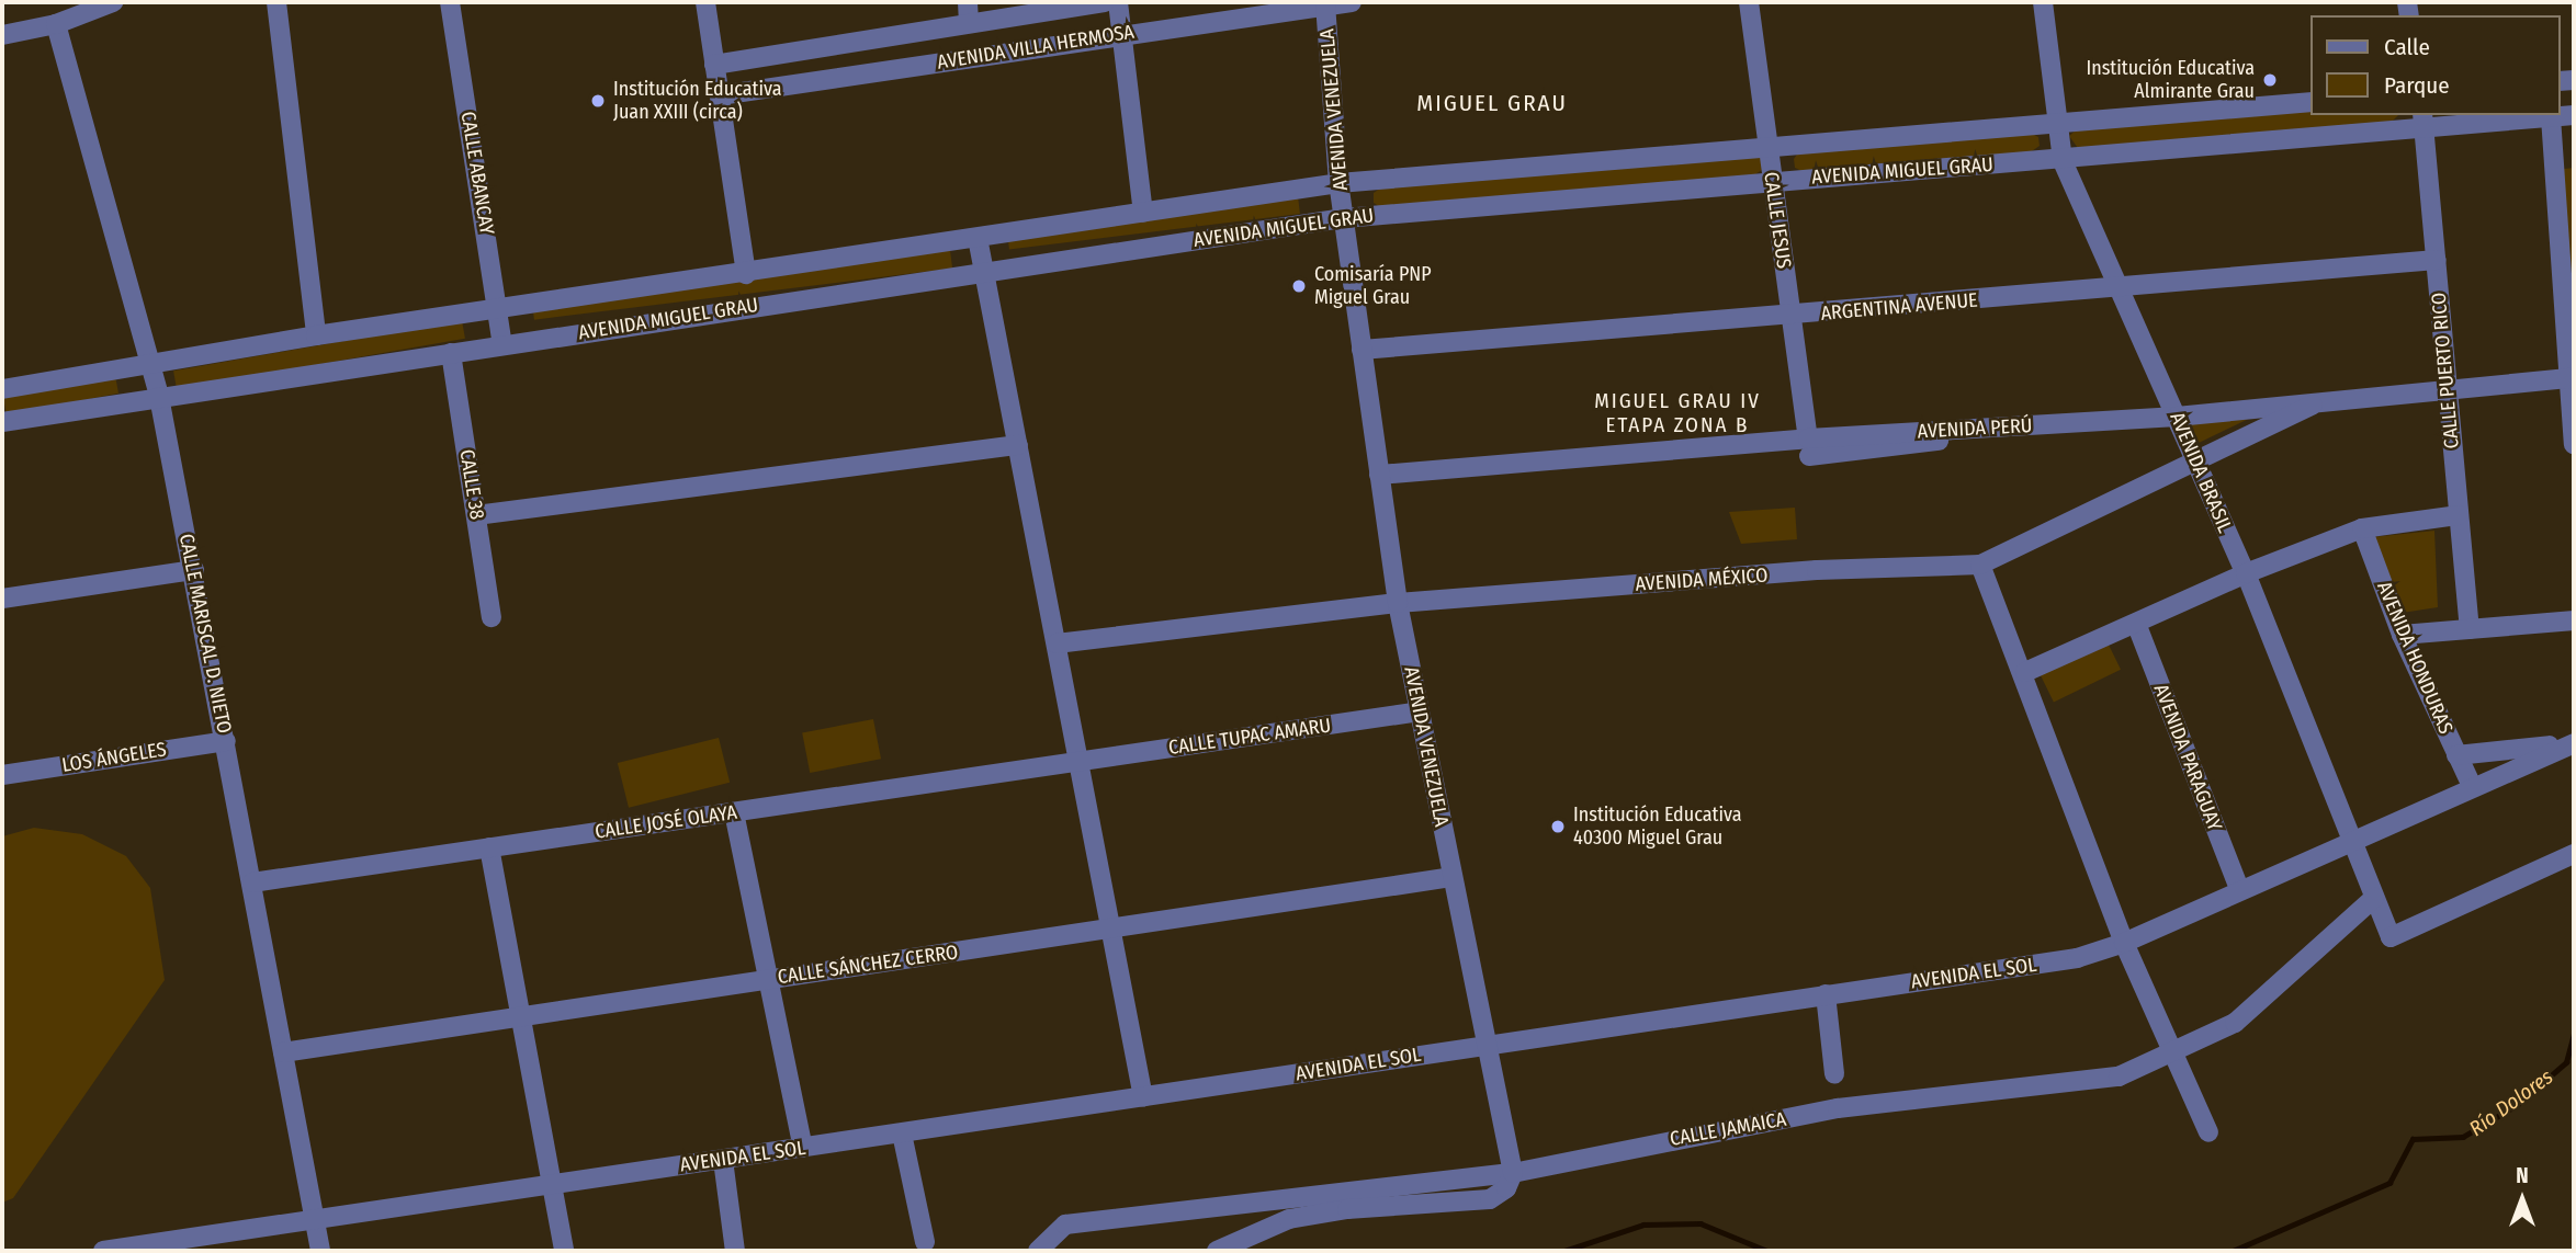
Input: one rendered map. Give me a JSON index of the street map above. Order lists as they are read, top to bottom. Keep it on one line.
{"streets":{"street":["AVENIDA VILLA HERMOSA","AVENIDA VENEZUELA","AVENIDA MIGUEL GRAU","CALLE ABANCAY","CALLE JESUS","ARGENTINA AVENUE","CALLE PUERTO RICO","AVENIDA PERÚ","AVENIDA BRASIL","CALLE 38","AVENIDA MÉXICO","CALLE MARISCAL D. NIETO","AVENIDA HONDURAS","CALLE TUPAC AMARU","LOS ÁNGELES","AVENIDA PARAGUAY","CALLE JOSÉ OLAYA","CALLE SÁNCHEZ CERRO","AVENIDA EL SOL","CALLE JAMAICA"]},"crossings":[["AVENIDA VILLA HERMOSA","AVENIDA VENEZUELA"],["AVENIDA VENEZUELA","AVENIDA MIGUEL GRAU"],["AVENIDA VENEZUELA","ARGENTINA AVENUE"],["AVENIDA VENEZUELA","AVENIDA MÉXICO"],["AVENIDA VENEZUELA","CALLE TUPAC AMARU"],["AVENIDA VENEZUELA","CALLE SÁNCHEZ CERRO"],["AVENIDA VENEZUELA","AVENIDA EL SOL"],["AVENIDA VENEZUELA","CALLE JAMAICA"],["AVENIDA MIGUEL GRAU","CALLE ABANCAY"],["AVENIDA MIGUEL GRAU","CALLE JESUS"],["AVENIDA MIGUEL GRAU","CALLE PUERTO RICO"],["AVENIDA MIGUEL GRAU","AVENIDA BRASIL"],["AVENIDA MIGUEL GRAU","CALLE 38"],["AVENIDA MIGUEL GRAU","CALLE MARISCAL D. NIETO"],["CALLE JESUS","ARGENTINA AVENUE"],["CALLE JESUS","AVENIDA PERÚ"],["ARGENTINA AVENUE","CALLE PUERTO RICO"],["ARGENTINA AVENUE","AVENIDA BRASIL"],["CALLE PUERTO RICO","AVENIDA PERÚ"],["AVENIDA PERÚ","AVENIDA BRASIL"],["AVENIDA PERÚ","AVENIDA MÉXICO"],["AVENIDA BRASIL","AVENIDA MÉXICO"],["AVENIDA BRASIL","AVENIDA EL SOL"],["AVENIDA BRASIL","CALLE JAMAICA"],["CALLE MARISCAL D. NIETO","LOS ÁNGELES"],["CALLE MARISCAL D. NIETO","CALLE JOSÉ OLAYA"],["CALLE MARISCAL D. NIETO","CALLE SÁNCHEZ CERRO"],["CALLE MARISCAL D. NIETO","AVENIDA EL SOL"],["AVENIDA HONDURAS","AVENIDA EL SOL"],["CALLE TUPAC AMARU","CALLE JOSÉ OLAYA"],["AVENIDA PARAGUAY","AVENIDA EL SOL"]],"districts":["MIGUEL GRAU","MIGUEL GRAU IV ETAPA ZONA B"],"water":["Río Dolores"],"places":["Institución Educativa Almirante Grau","Institución Educativa Juan XXIII (circa)","Comisaría PNP Miguel Grau","Institución Educativa 40300 Miguel Grau"],"legend":["Calle","Parque"],"north":"top"}
